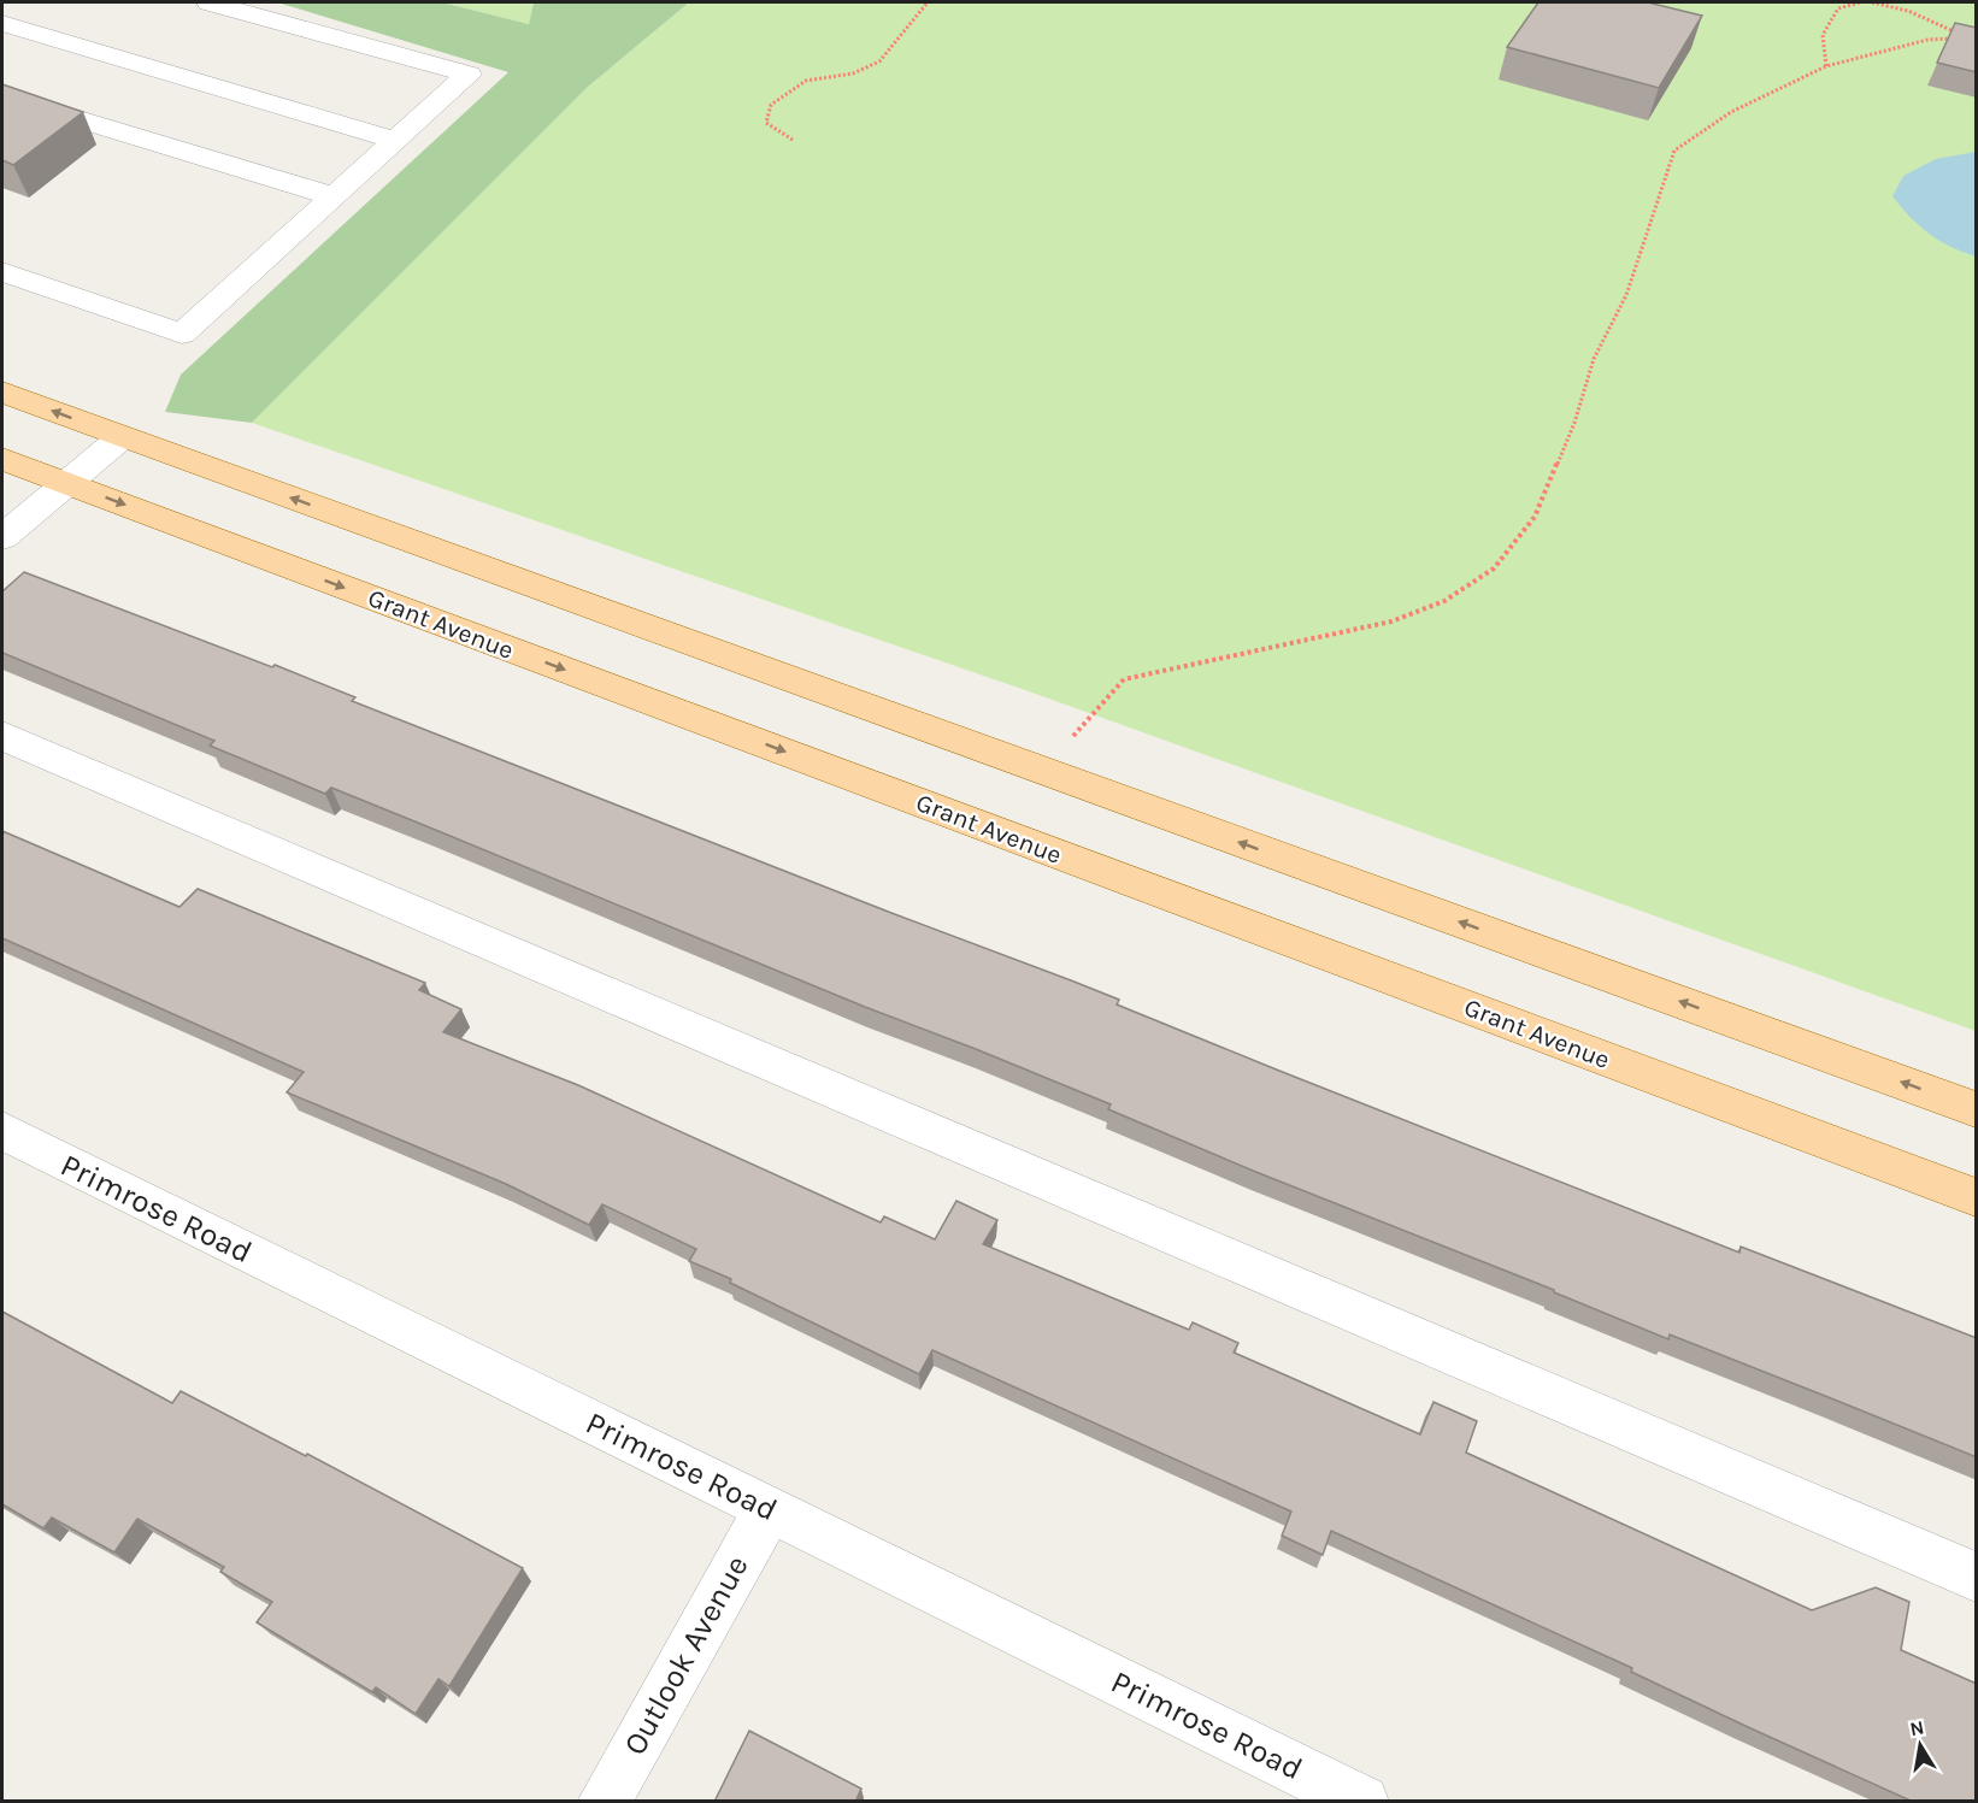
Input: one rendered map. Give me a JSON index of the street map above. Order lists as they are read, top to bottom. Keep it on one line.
{"streets":{"main road":["Grant Avenue"],"street":["Primrose Road","Outlook Avenue"]},"crossings":[["Primrose Road","Outlook Avenue"]],"north":"top"}
